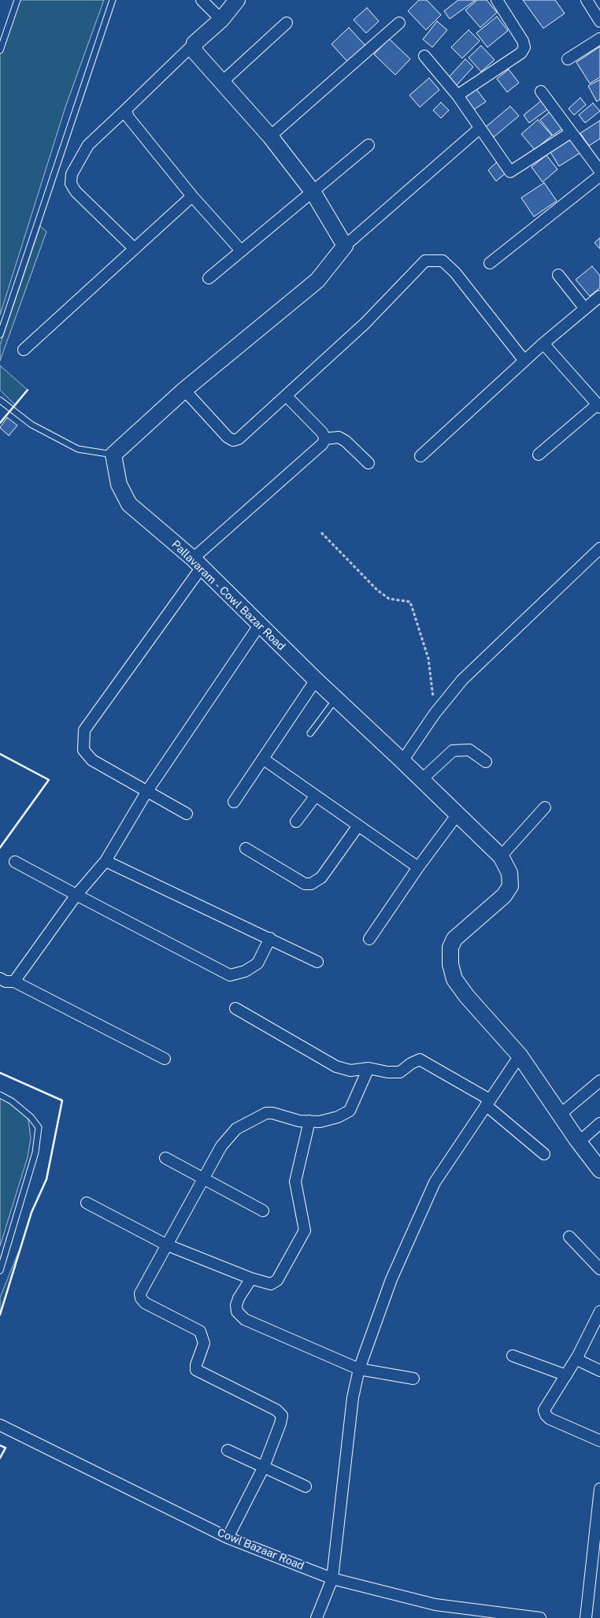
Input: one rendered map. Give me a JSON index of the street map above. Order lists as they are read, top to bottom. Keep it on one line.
{"streets":{"street":["Pallavaram - Cowl Bazar Road","Cowl Bazaar Road"]}}
